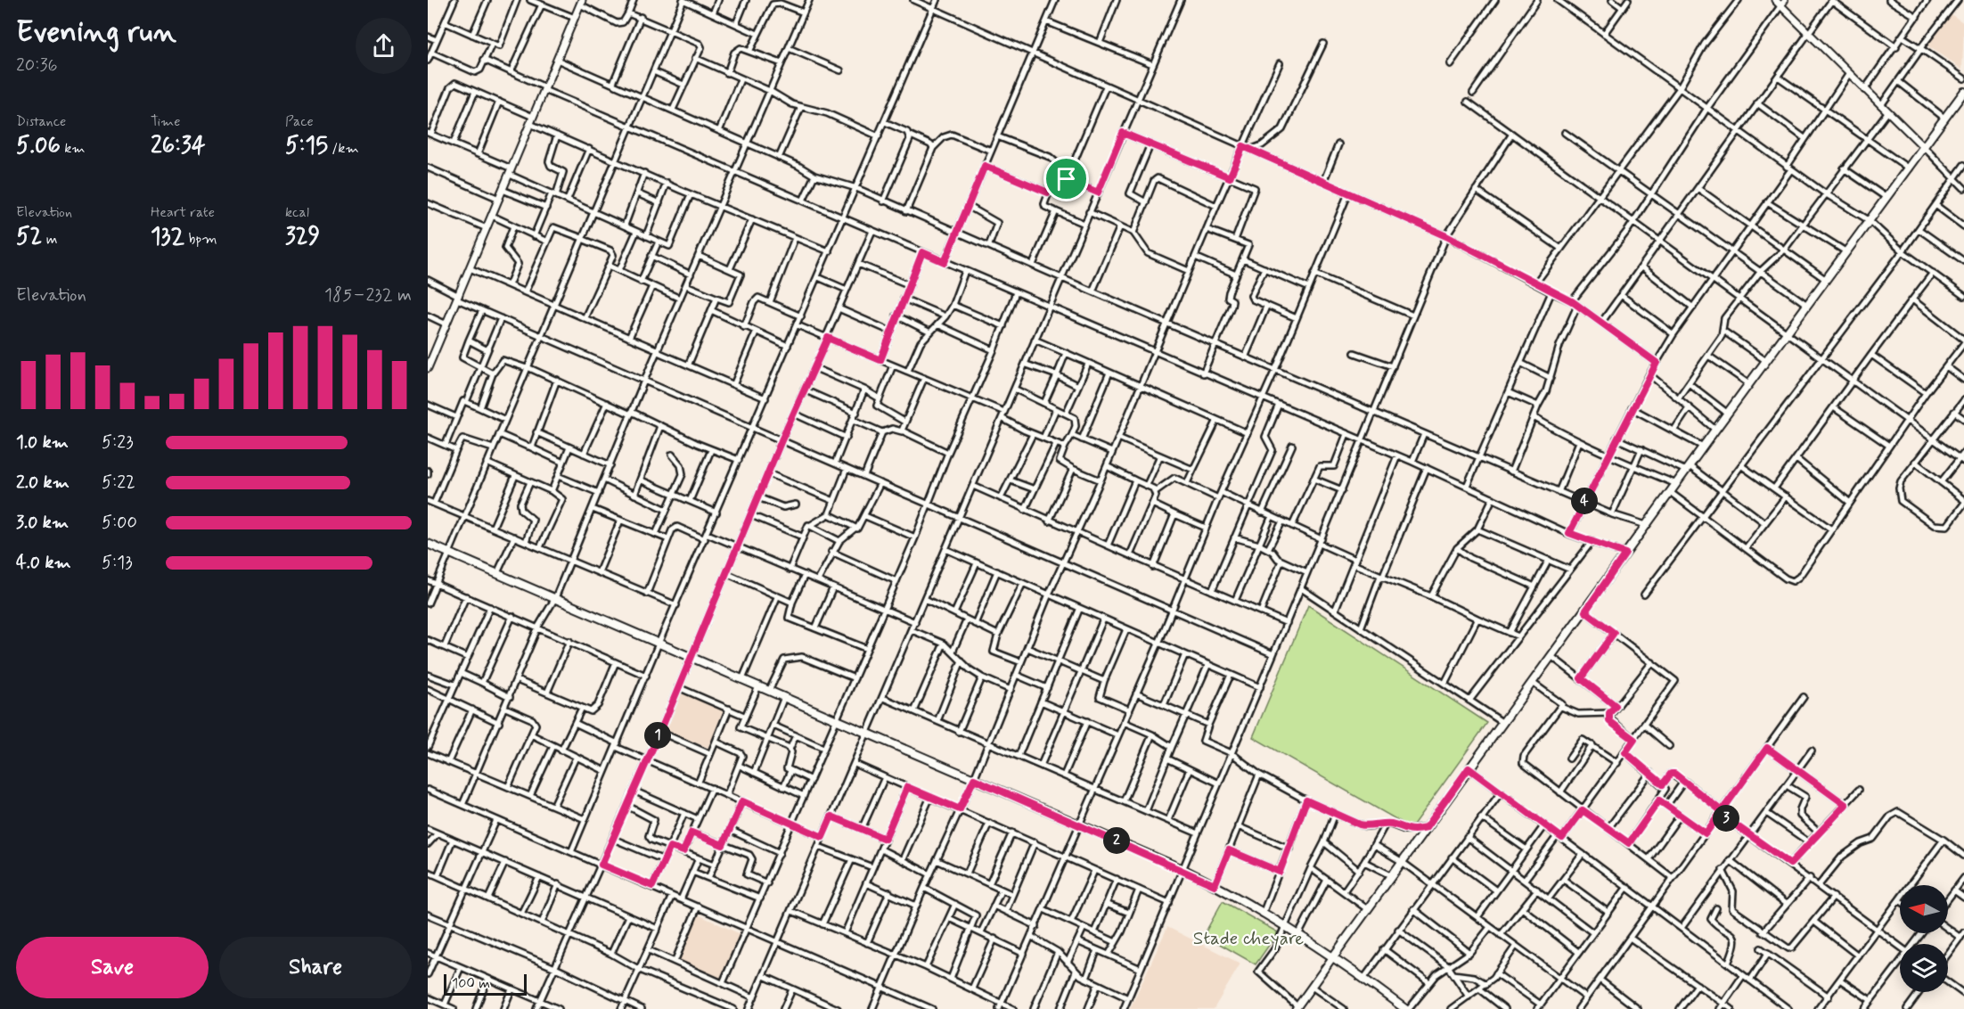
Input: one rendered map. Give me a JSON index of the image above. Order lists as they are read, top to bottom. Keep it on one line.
{"parks":["Stade cheyare"],"scale_bar":"100 m","north":"left","page":{"heading":["Evening run","20:36"],"stats":[["Distance","5.06 km"],["Time","26:34"],["Pace","5:15 /km"],["Elevation","52 m"],["Heart rate","132 bpm"],["kcal","329"]],"chart":["Elevation","185–232 m"],"list":[{"name":"1.0 km","note":"5:23"},{"name":"2.0 km","note":"5:22"},{"name":"3.0 km","note":"5:00"},{"name":"4.0 km","note":"5:13"}],"pins":["4","1","3","2"],"buttons":["Save","Share"],"scale":"100 m"}}
